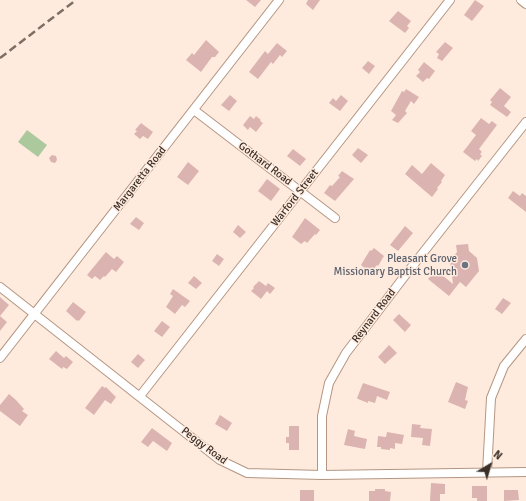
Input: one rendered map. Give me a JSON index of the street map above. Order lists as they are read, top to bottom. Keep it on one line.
{"streets":{"street":["Gothard Road","Margaretta Road","Warford Street","Reynard Road","Peggy Road"]},"crossings":[["Gothard Road","Margaretta Road"],["Gothard Road","Warford Street"],["Margaretta Road","Peggy Road"],["Warford Street","Peggy Road"],["Reynard Road","Peggy Road"]],"places":["Pleasant Grove Missionary Baptist Church"],"north":"top right"}
